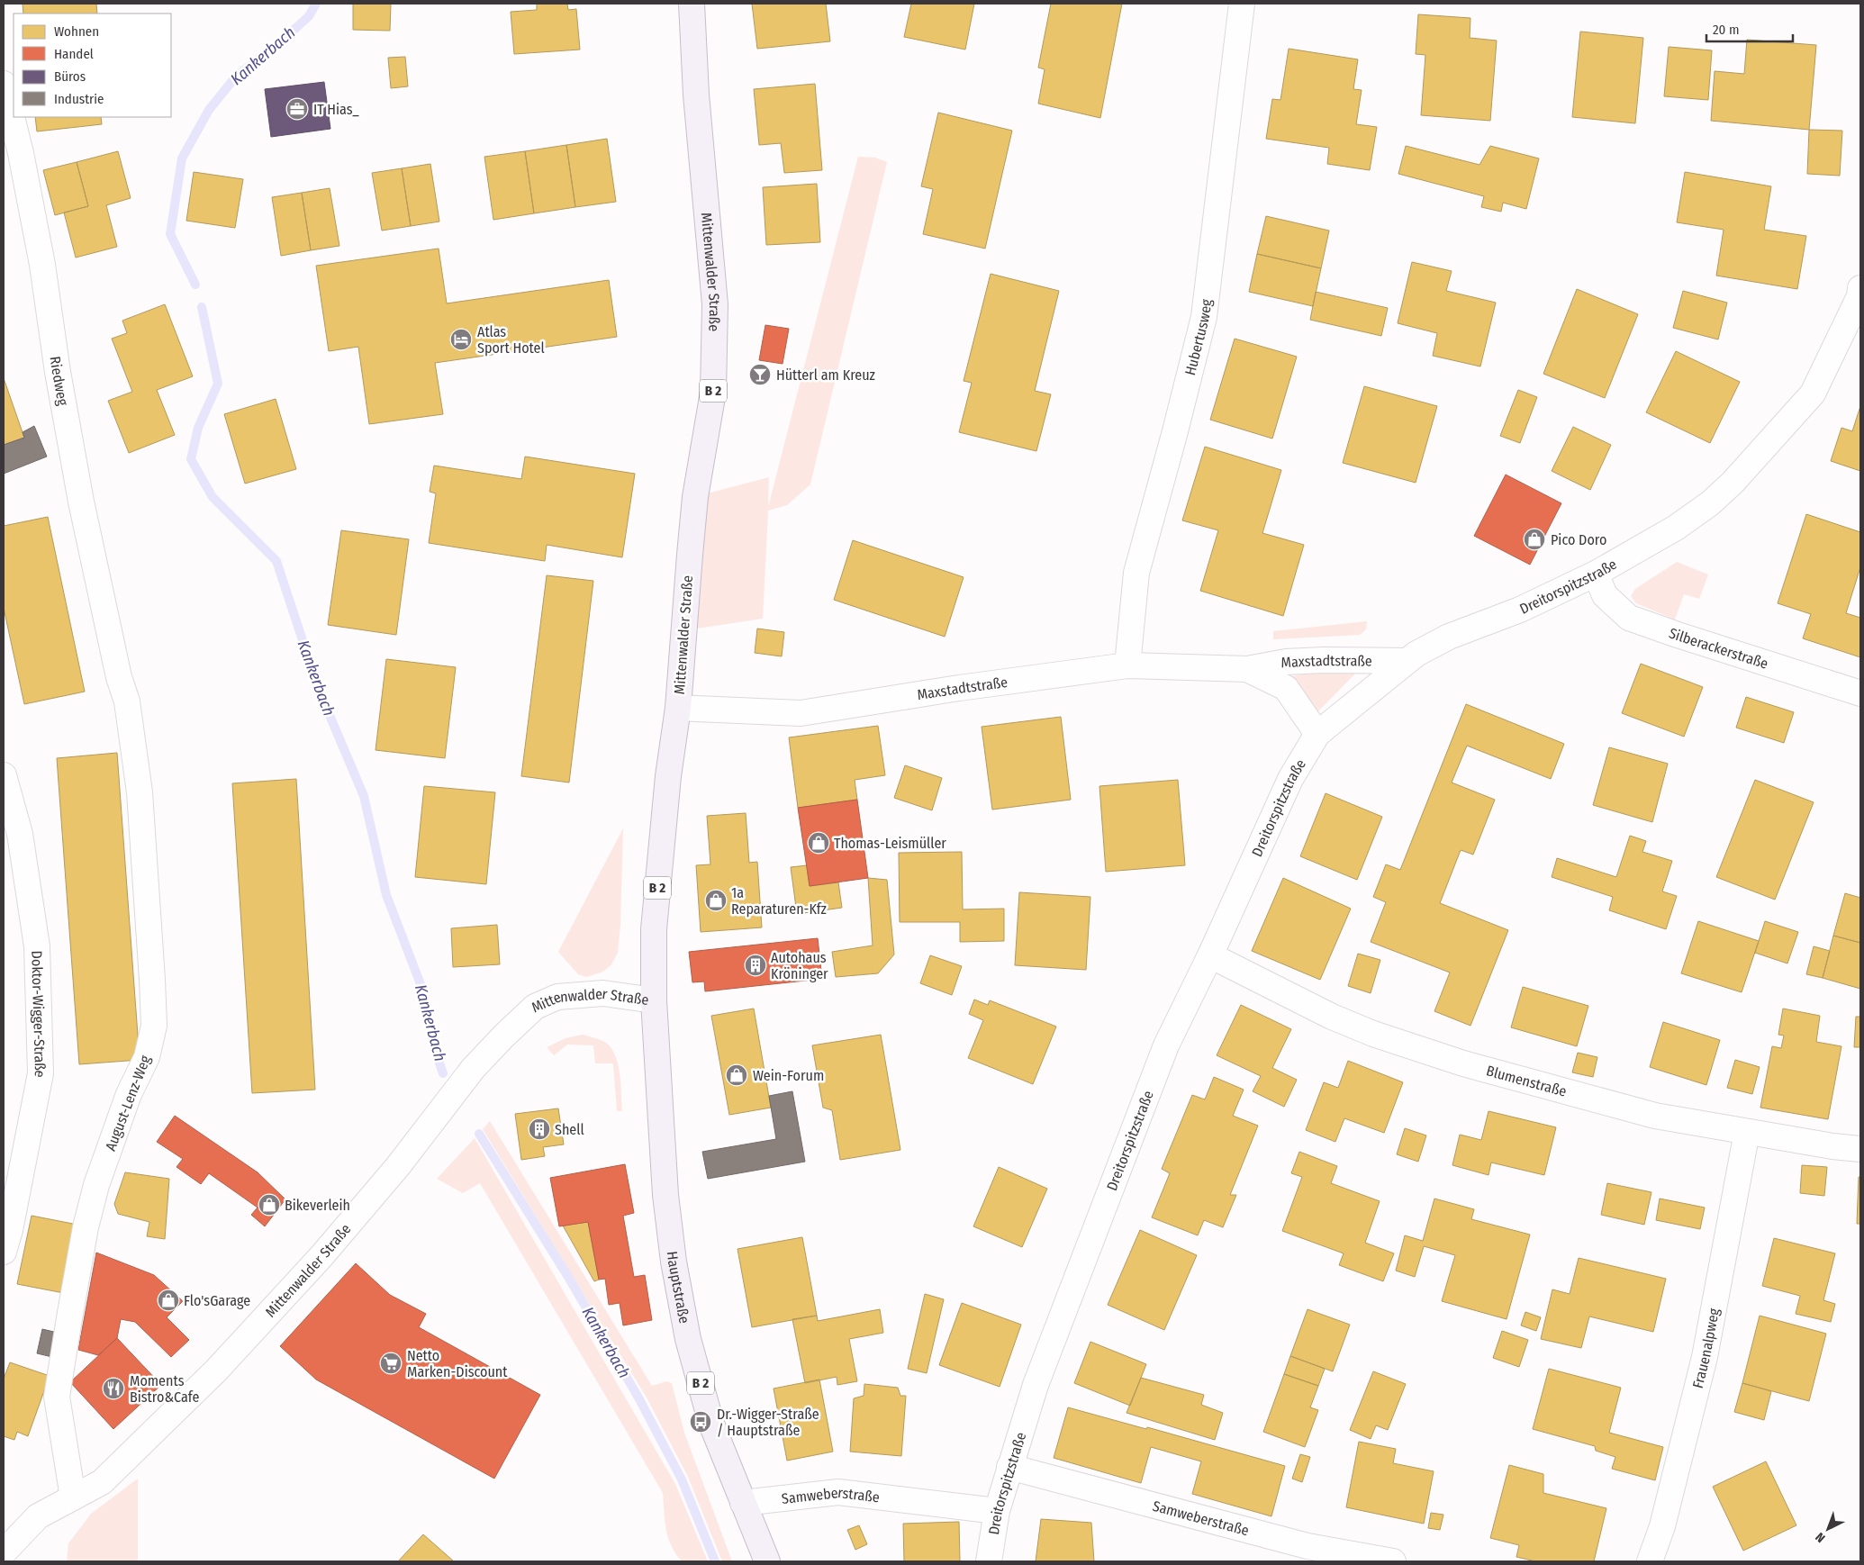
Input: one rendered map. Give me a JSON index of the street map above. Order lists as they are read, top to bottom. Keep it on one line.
{"streets":{"main road":["Mittenwalder Straße","B 2","Hauptstraße"],"street":["Hubertusweg","Riedweg","Dreitorspitzstraße","Silberackerstraße","Maxstadtstraße","Doktor-Wigger-Straße","Blumenstraße","August-Lenz-Weg","Frauenalpweg","Samweberstraße"]},"crossings":[["Mittenwalder Straße","Maxstadtstraße"],["Mittenwalder Straße","August-Lenz-Weg"],["Mittenwalder Straße","Hauptstraße"],["Hubertusweg","Maxstadtstraße"],["Riedweg","August-Lenz-Weg"],["Dreitorspitzstraße","Silberackerstraße"],["Dreitorspitzstraße","Maxstadtstraße"],["Dreitorspitzstraße","Blumenstraße"],["Dreitorspitzstraße","Samweberstraße"],["Blumenstraße","Frauenalpweg"],["Hauptstraße","Samweberstraße"]],"water":["Kankerbach"],"places":{"office":["IT Hias_"],"hotel":["Atlas Sport Hotel"],"bar":["Hütterl am Kreuz"],"shop":["Pico Doro","Thomas-Leismüller","1a Reparaturen-Kfz","Wein-Forum","Bikeverleih","Flo'sGarage"],"building":["Autohaus Kröninger","Shell"],"supermarket":["Netto Marken-Discount"],"restaurant":["Moments Bistro&Cafe"],"bus stop":["Dr.-Wigger-Straße / Hauptstraße"]},"legend":["Wohnen","Handel","Büros","Industrie"],"scale_bar":"20 m","north":"bottom left"}
